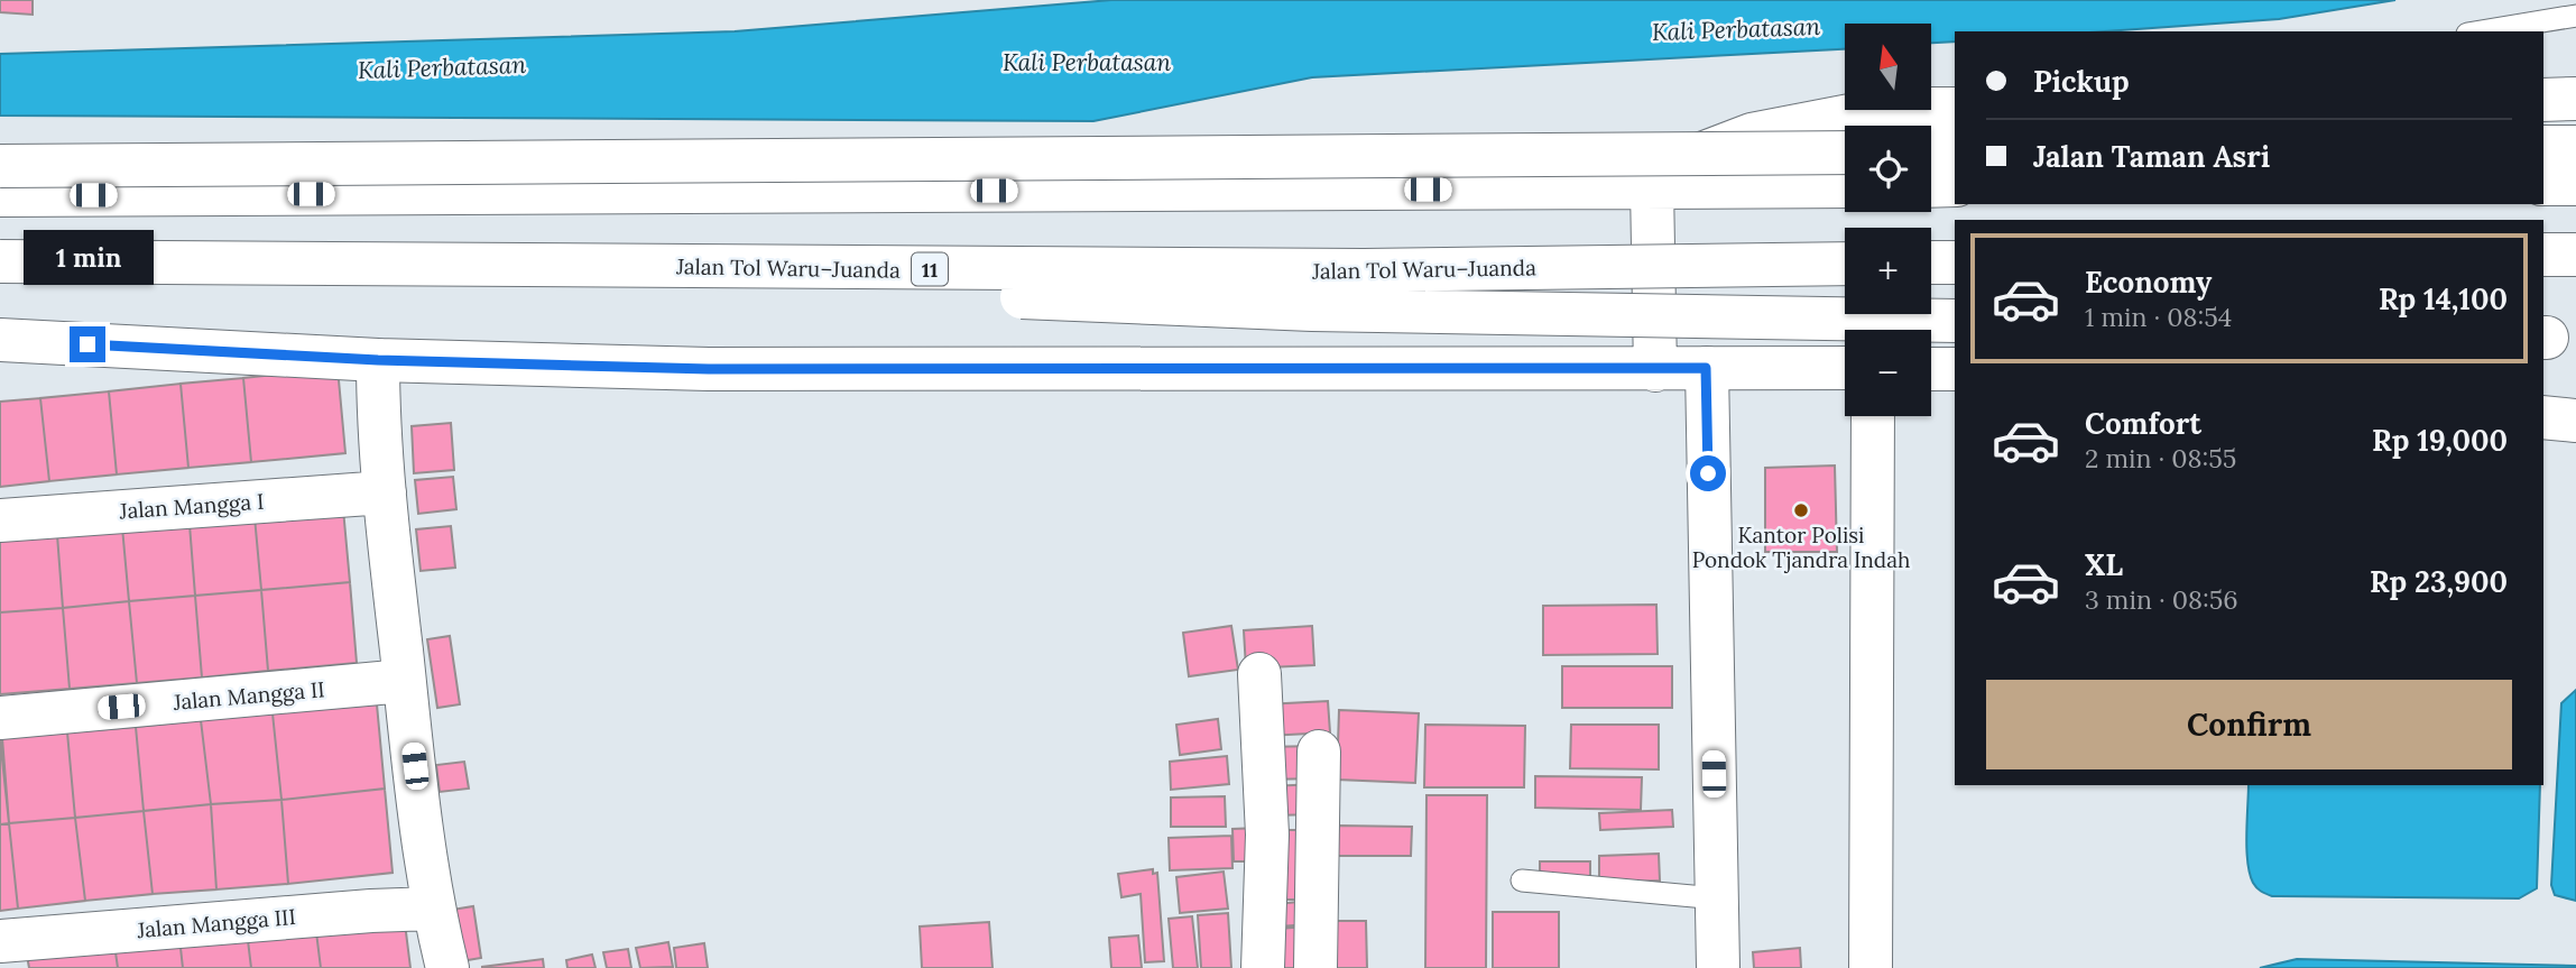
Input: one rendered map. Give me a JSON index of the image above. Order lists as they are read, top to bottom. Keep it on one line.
{"streets":{"main road":["Jalan Tol Waru–Juanda","11","Jalan Mangga I","Jalan Mangga II","Jalan Mangga III"]},"water":["Kali Perbatasan"],"places":["Kantor Polisi Pondok Tjandra Indah"],"north":"top","page":{"map_buttons":["+","−"],"banner":["Pickup","Jalan Taman Asri"],"bubble":"1 min","list":[{"name":"Economy","note":"1 min · 08:54","value":"Rp 14,100"},{"name":"Comfort","note":"2 min · 08:55","value":"Rp 19,000"},{"name":"XL","note":"3 min · 08:56","value":"Rp 23,900"}],"buttons":"Confirm"}}
